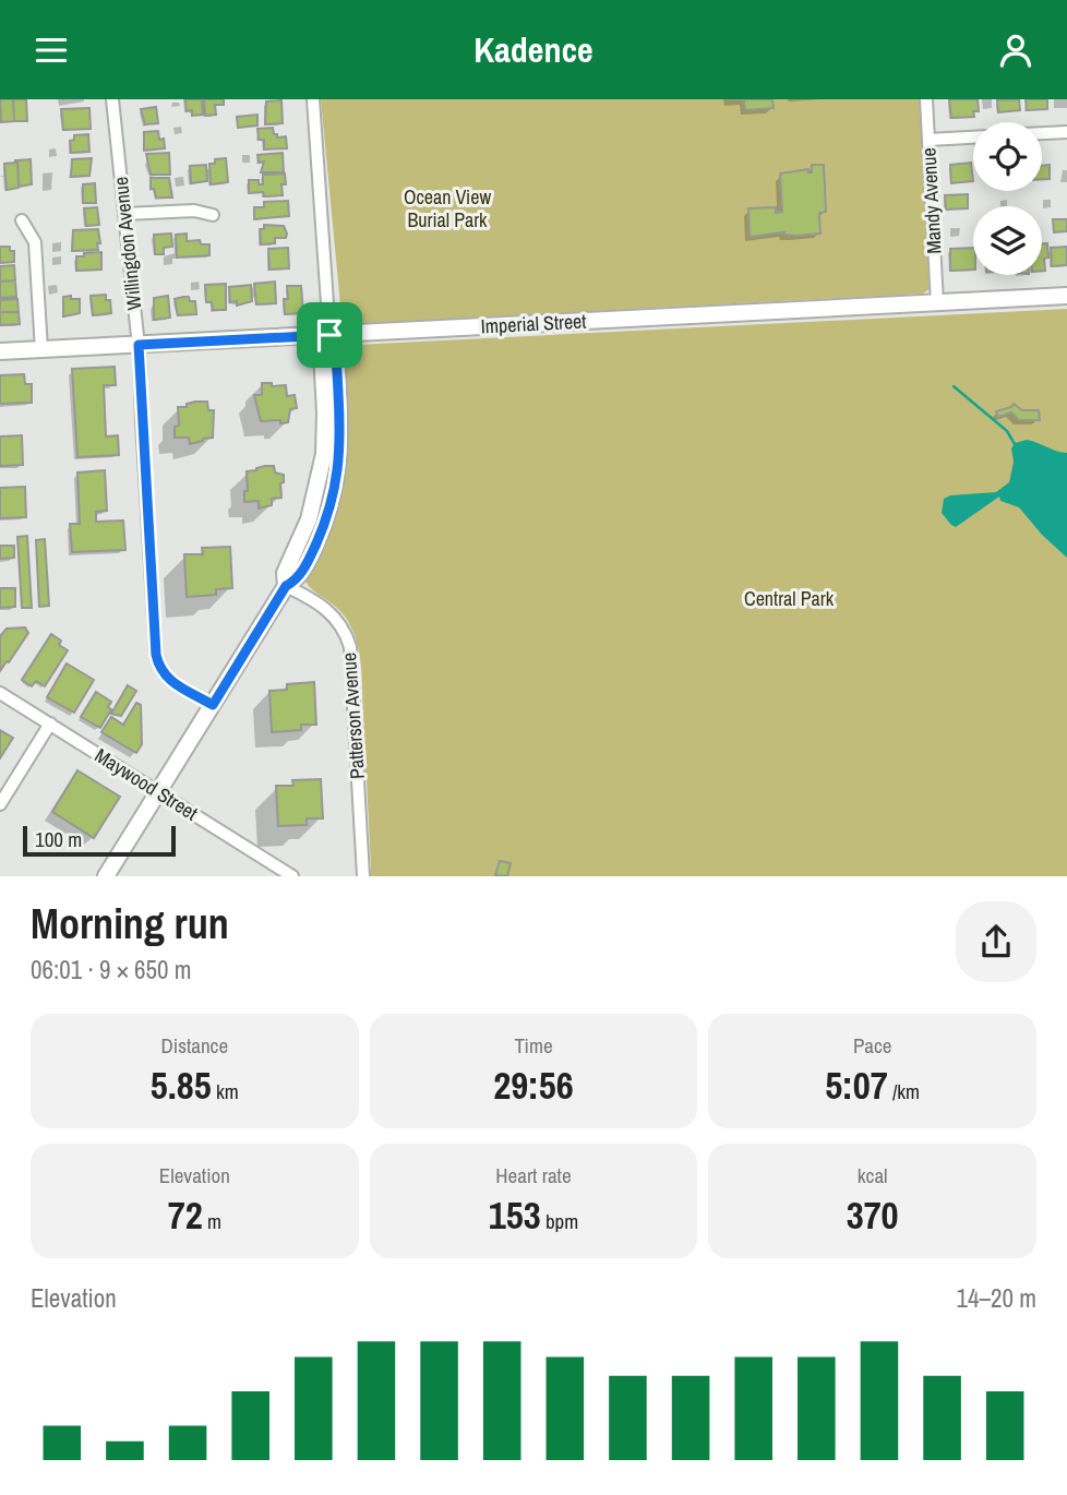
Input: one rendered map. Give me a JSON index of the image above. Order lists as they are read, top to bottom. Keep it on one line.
{"streets":{"main road":["Imperial Street"],"street":["Mandy Avenue","Willingdon Avenue","Patterson Avenue","Maywood Street"]},"crossings":[["Mandy Avenue","Imperial Street"],["Willingdon Avenue","Imperial Street"]],"parks":["Ocean View Burial Park","Central Park"],"scale_bar":"100 m","page":{"header":"Kadence","scale":"100 m","heading":["Morning run","06:01 · 9 × 650 m"],"stats":[["Distance","5.85 km"],["Time","29:56"],["Pace","5:07 /km"],["Elevation","72 m"],["Heart rate","153 bpm"],["kcal","370"]],"chart":["Elevation","14–20 m"]}}
